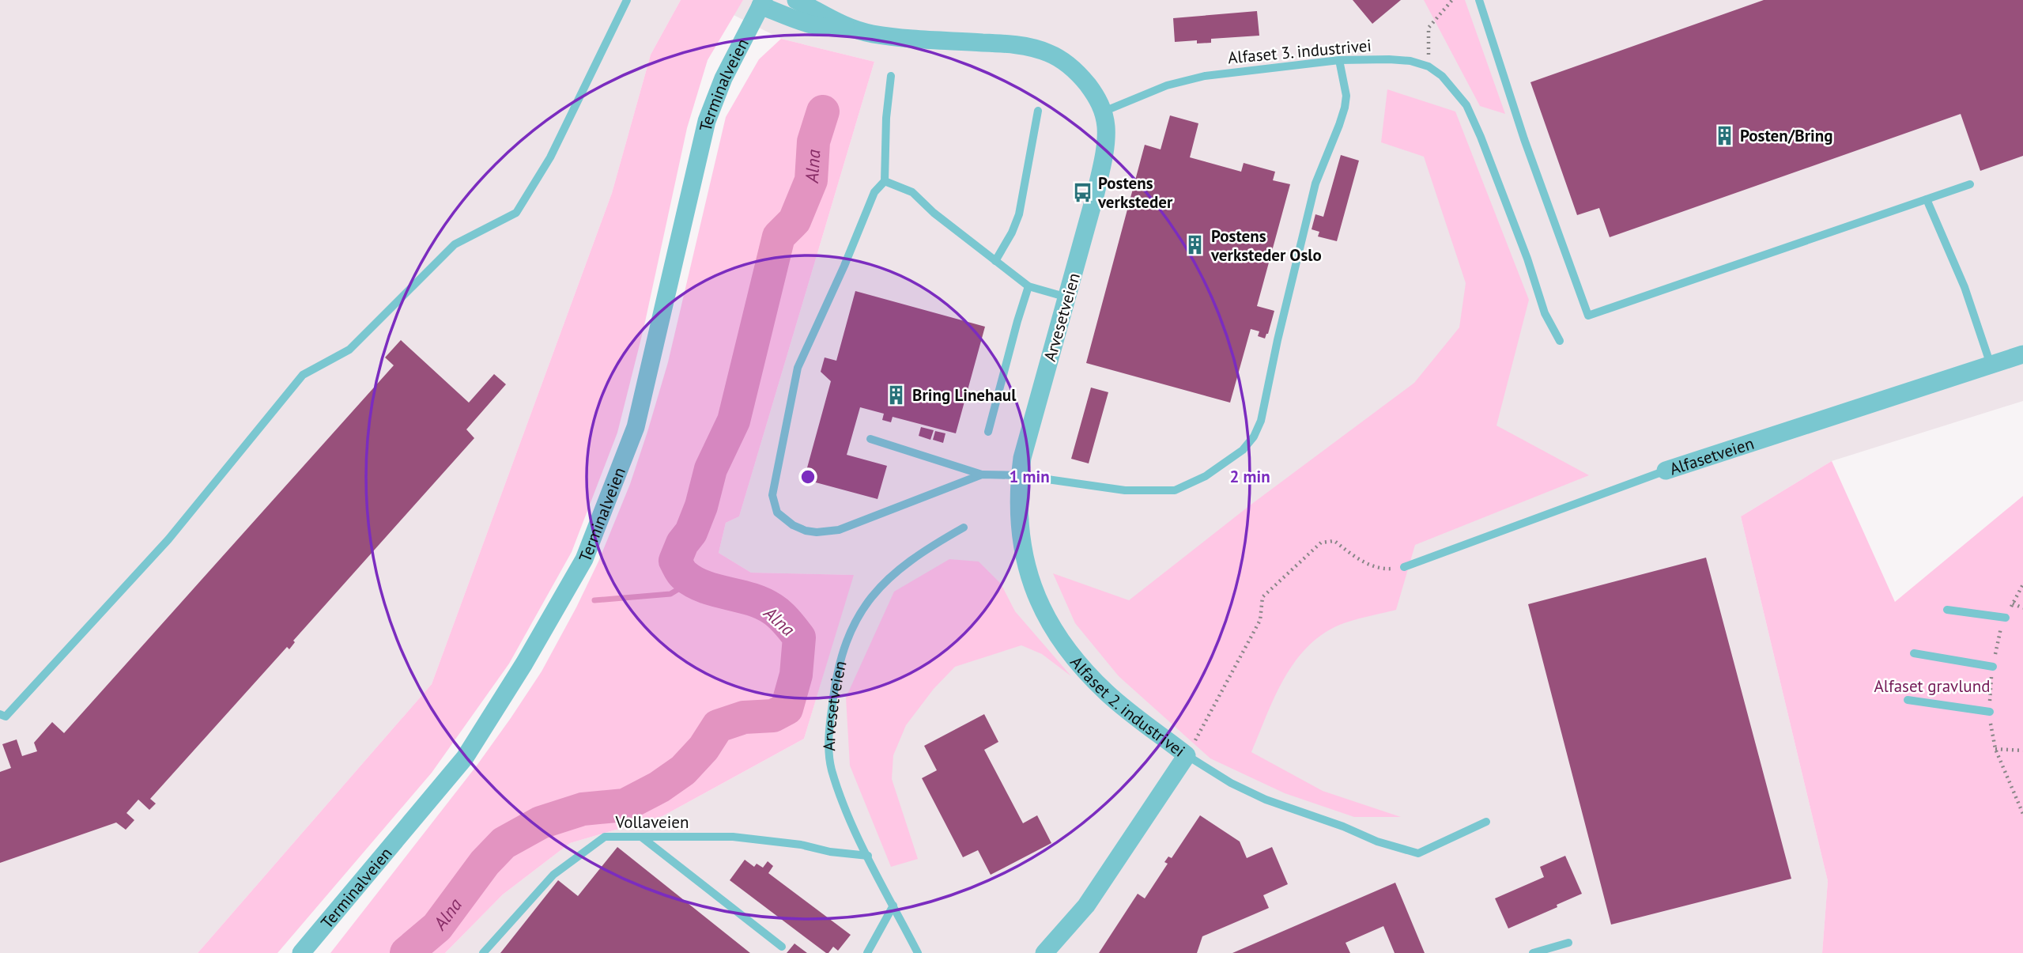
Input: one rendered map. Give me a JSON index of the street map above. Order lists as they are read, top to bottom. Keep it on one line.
{"streets":{"street":["Terminalveien","Arvesetveien","Alfasetveien","Alfaset 2. industrivei"],"lane":["Alfaset 3. industrivei","Vollaveien"]},"crossings":[["Alfaset 3. industrivei","Terminalveien"],["Alfaset 3. industrivei","Arvesetveien"],["Terminalveien","Arvesetveien"],["Arvesetveien","Alfaset 2. industrivei"],["Arvesetveien","Vollaveien"]],"water":["Alna"],"parks":["Alfaset gravlund"],"places":{"building":["Posten/Bring","Postens verksteder Oslo","Bring Linehaul"],"bus stop":["Postens verksteder"]},"rings":["1 min","2 min"]}
